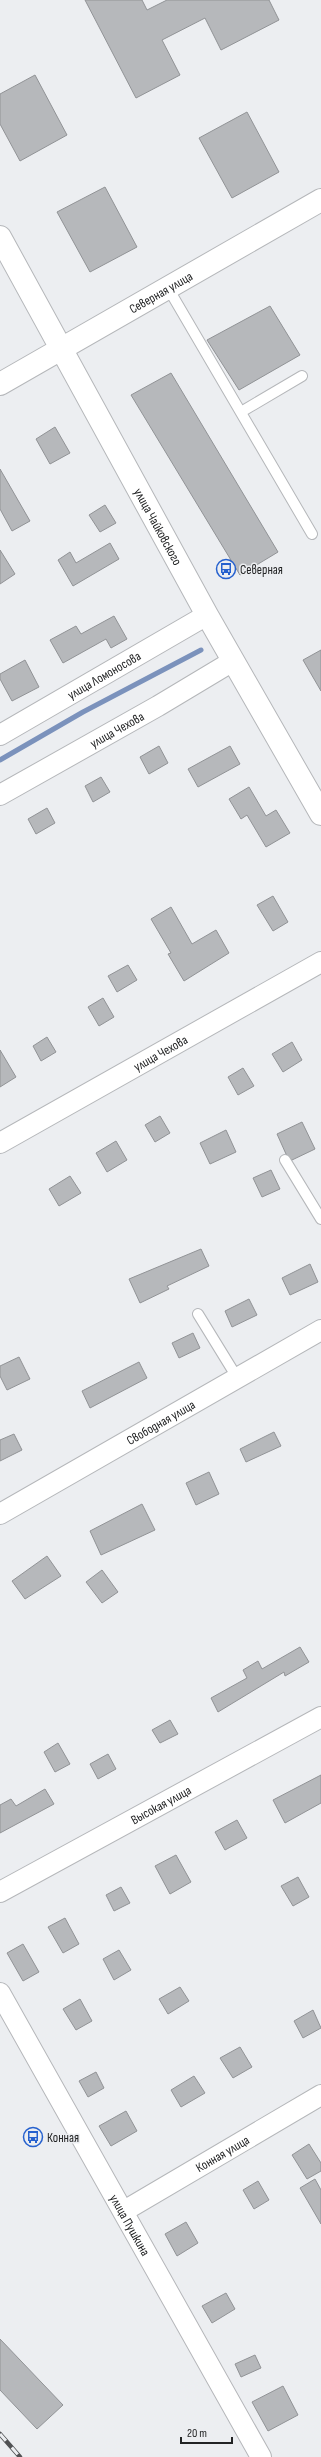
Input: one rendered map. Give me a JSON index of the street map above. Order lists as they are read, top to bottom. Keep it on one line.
{"streets":{"main road":["Северная улица","улица Чайковского"],"street":["улица Ломоносова","улица Чехова","Свободная улица","Высокая улица","Конная улица","улица Пушкина"]},"crossings":[["Северная улица","улица Чайковского"],["улица Чайковского","улица Ломоносова"],["улица Чайковского","улица Чехова"],["Конная улица","улица Пушкина"]],"places":{"bus stop":["Северная","Конная"]},"scale_bar":"20 m"}
